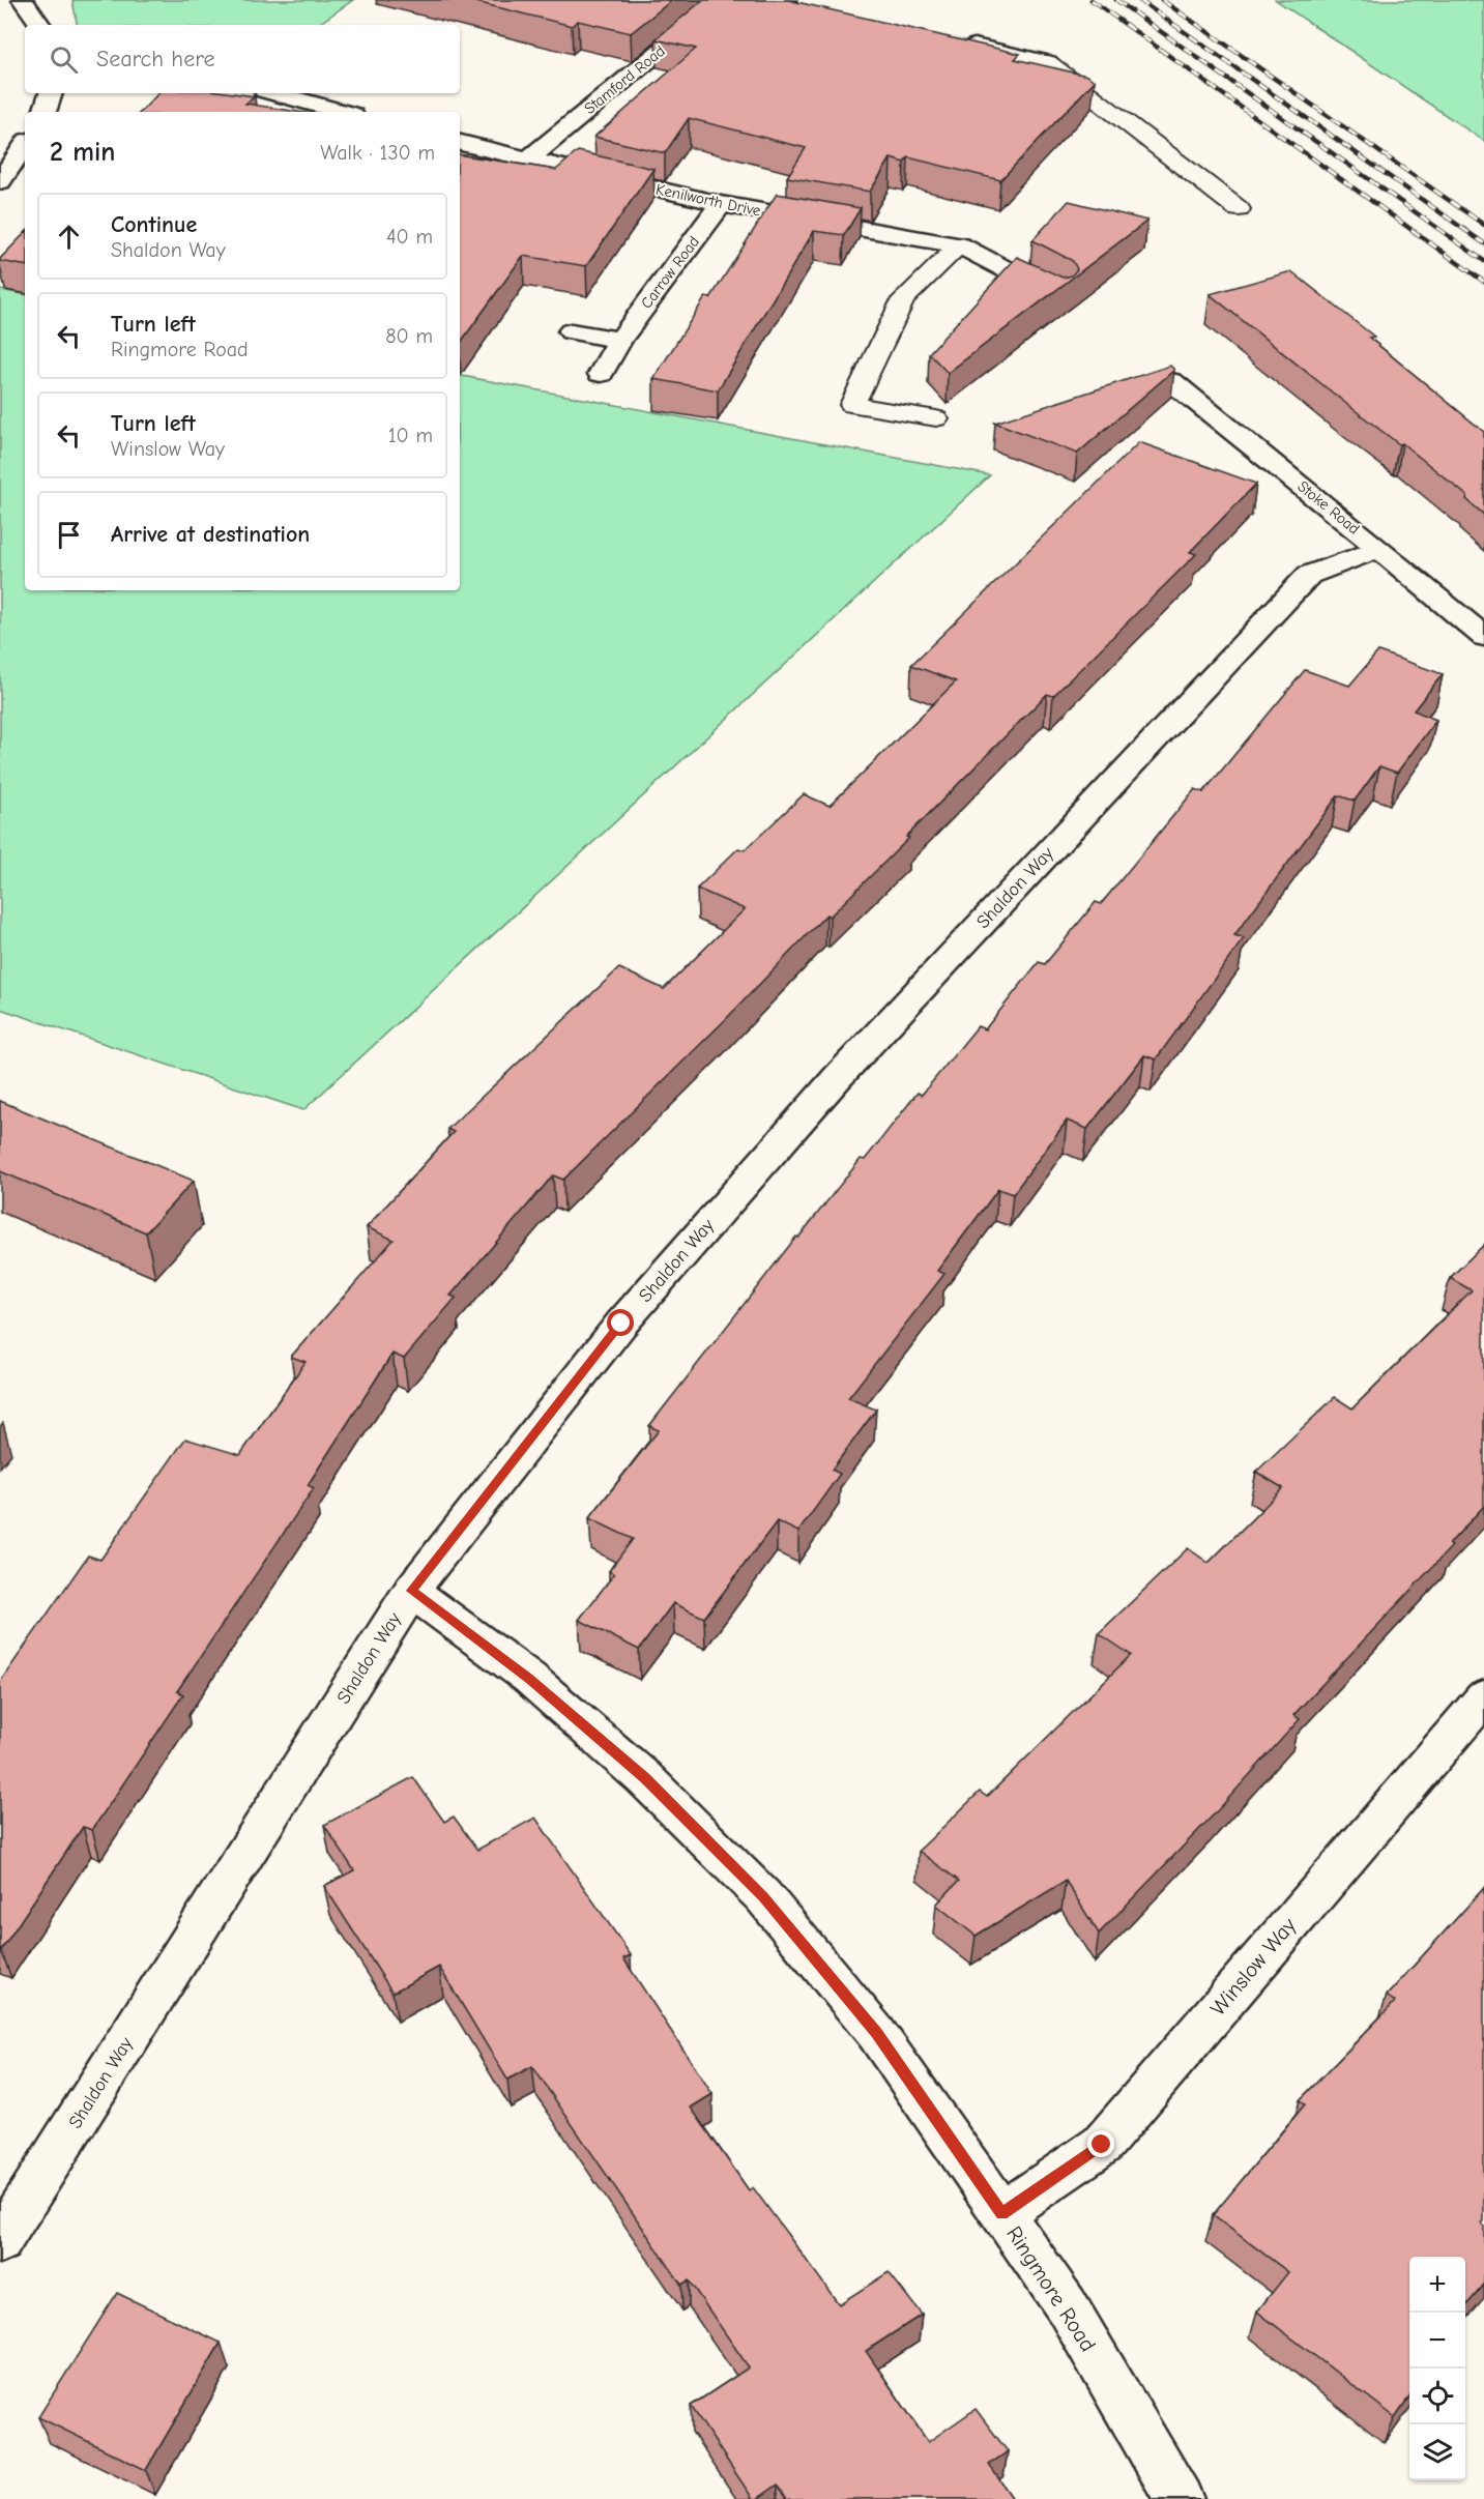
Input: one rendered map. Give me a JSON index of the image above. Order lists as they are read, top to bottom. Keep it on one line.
{"streets":{"street":["Stamford Road","Kenilworth Drive","Carrow Road","Stoke Road","Shaldon Way","Winslow Way","Ringmore Road"]},"crossings":[["Stamford Road","Kenilworth Drive"],["Kenilworth Drive","Carrow Road"],["Stoke Road","Shaldon Way"],["Shaldon Way","Ringmore Road"],["Winslow Way","Ringmore Road"]],"page":{"search":"Search here","heading":["2 min","Walk · 130 m"],"list":[["Continue","Shaldon Way","40 m"],["Turn left","Ringmore Road","80 m"],["Turn left","Winslow Way","10 m"],"Arrive at destination"],"map_buttons":["+","−"]}}
